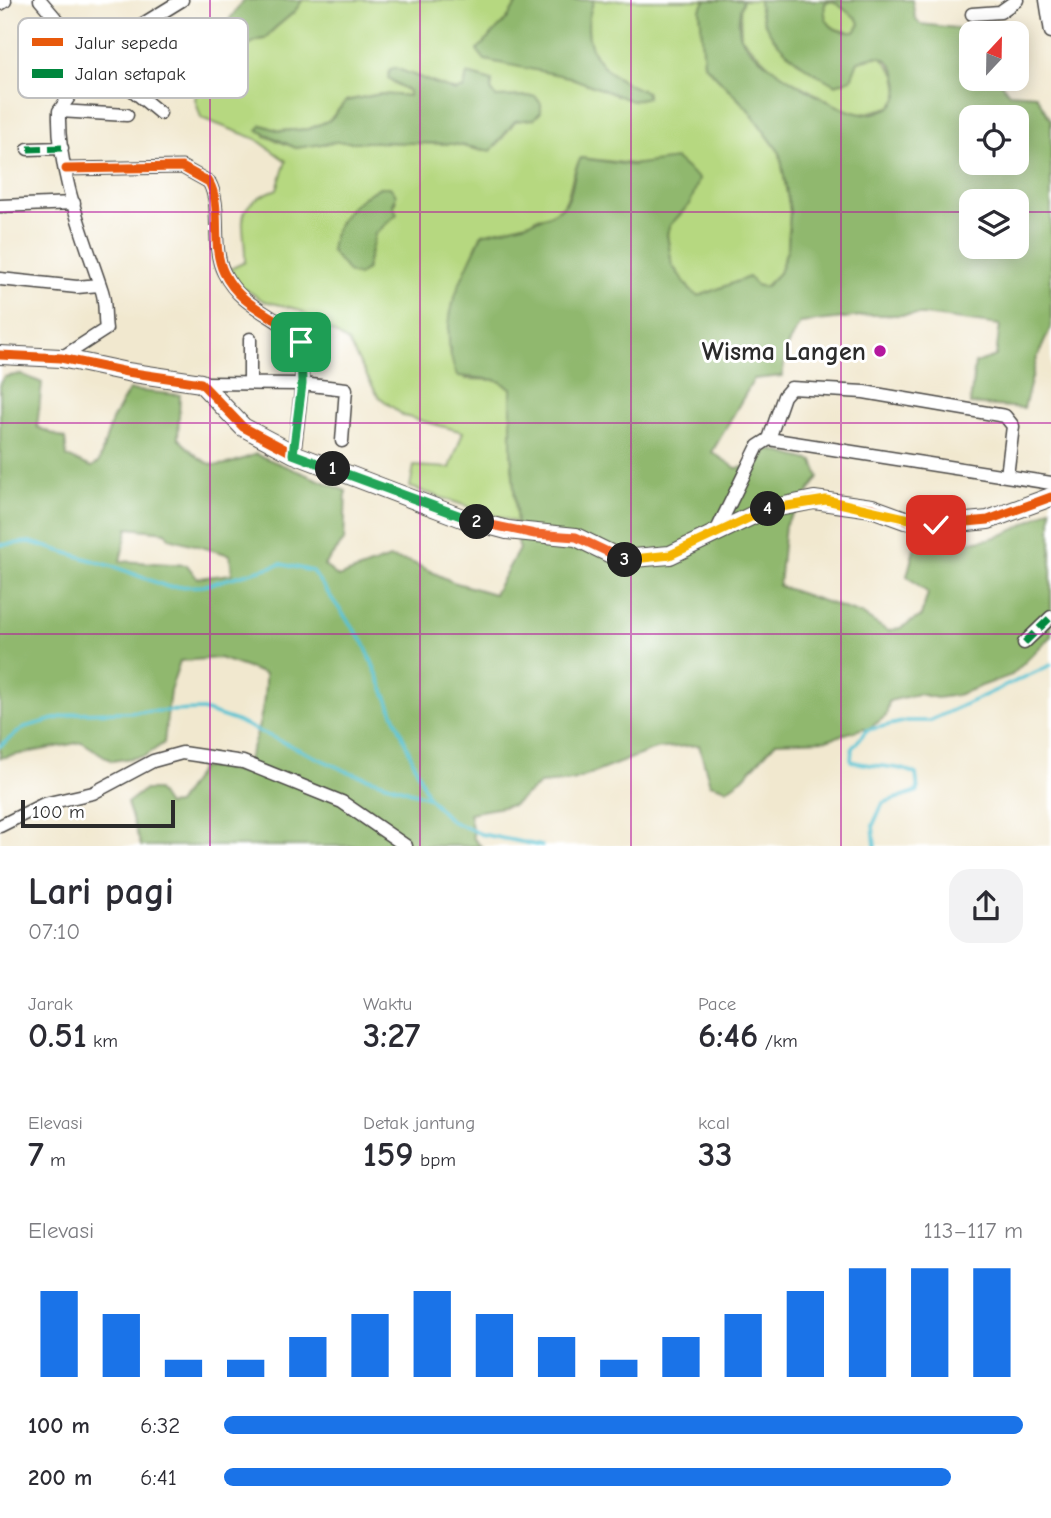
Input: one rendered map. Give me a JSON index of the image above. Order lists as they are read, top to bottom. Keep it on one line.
{"places":["Wisma Langen"],"legend":["Jalur sepeda","Jalan setapak"],"scale_bar":"100 m","north":"top","page":{"pins":["1","4","2","3"],"scale":"100 m","heading":["Lari pagi","07:10"],"stats":[["Jarak","0.51 km"],["Waktu","3:27"],["Pace","6:46 /km"],["Elevasi","7 m"],["Detak jantung","159 bpm"],["kcal","33"]],"chart":["Elevasi","113–117 m"],"list":[{"name":"100 m","note":"6:32"},{"name":"200 m","note":"6:41"}]}}
